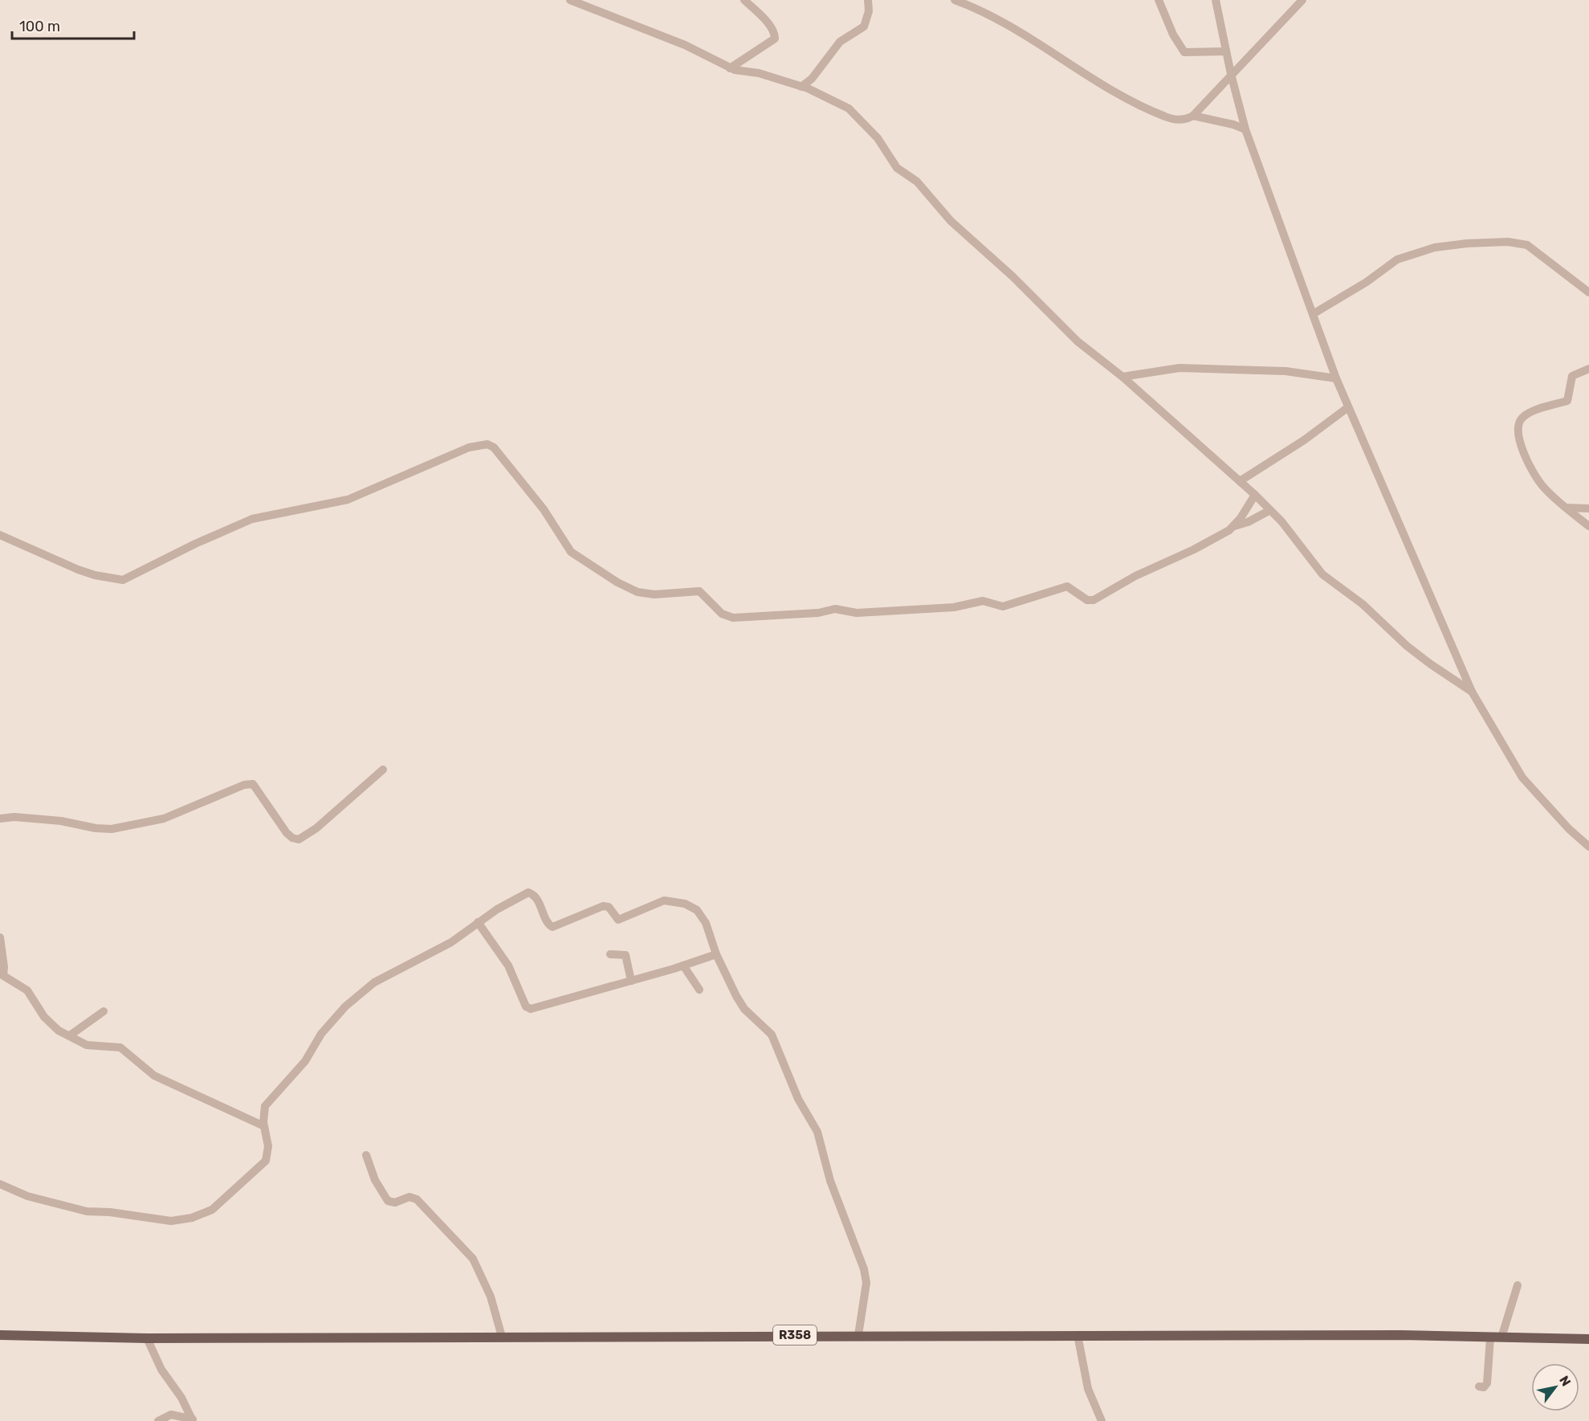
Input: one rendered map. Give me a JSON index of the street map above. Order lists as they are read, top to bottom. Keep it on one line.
{"streets":{"main road":["R358"]},"scale_bar":"100 m","north":"top right"}
